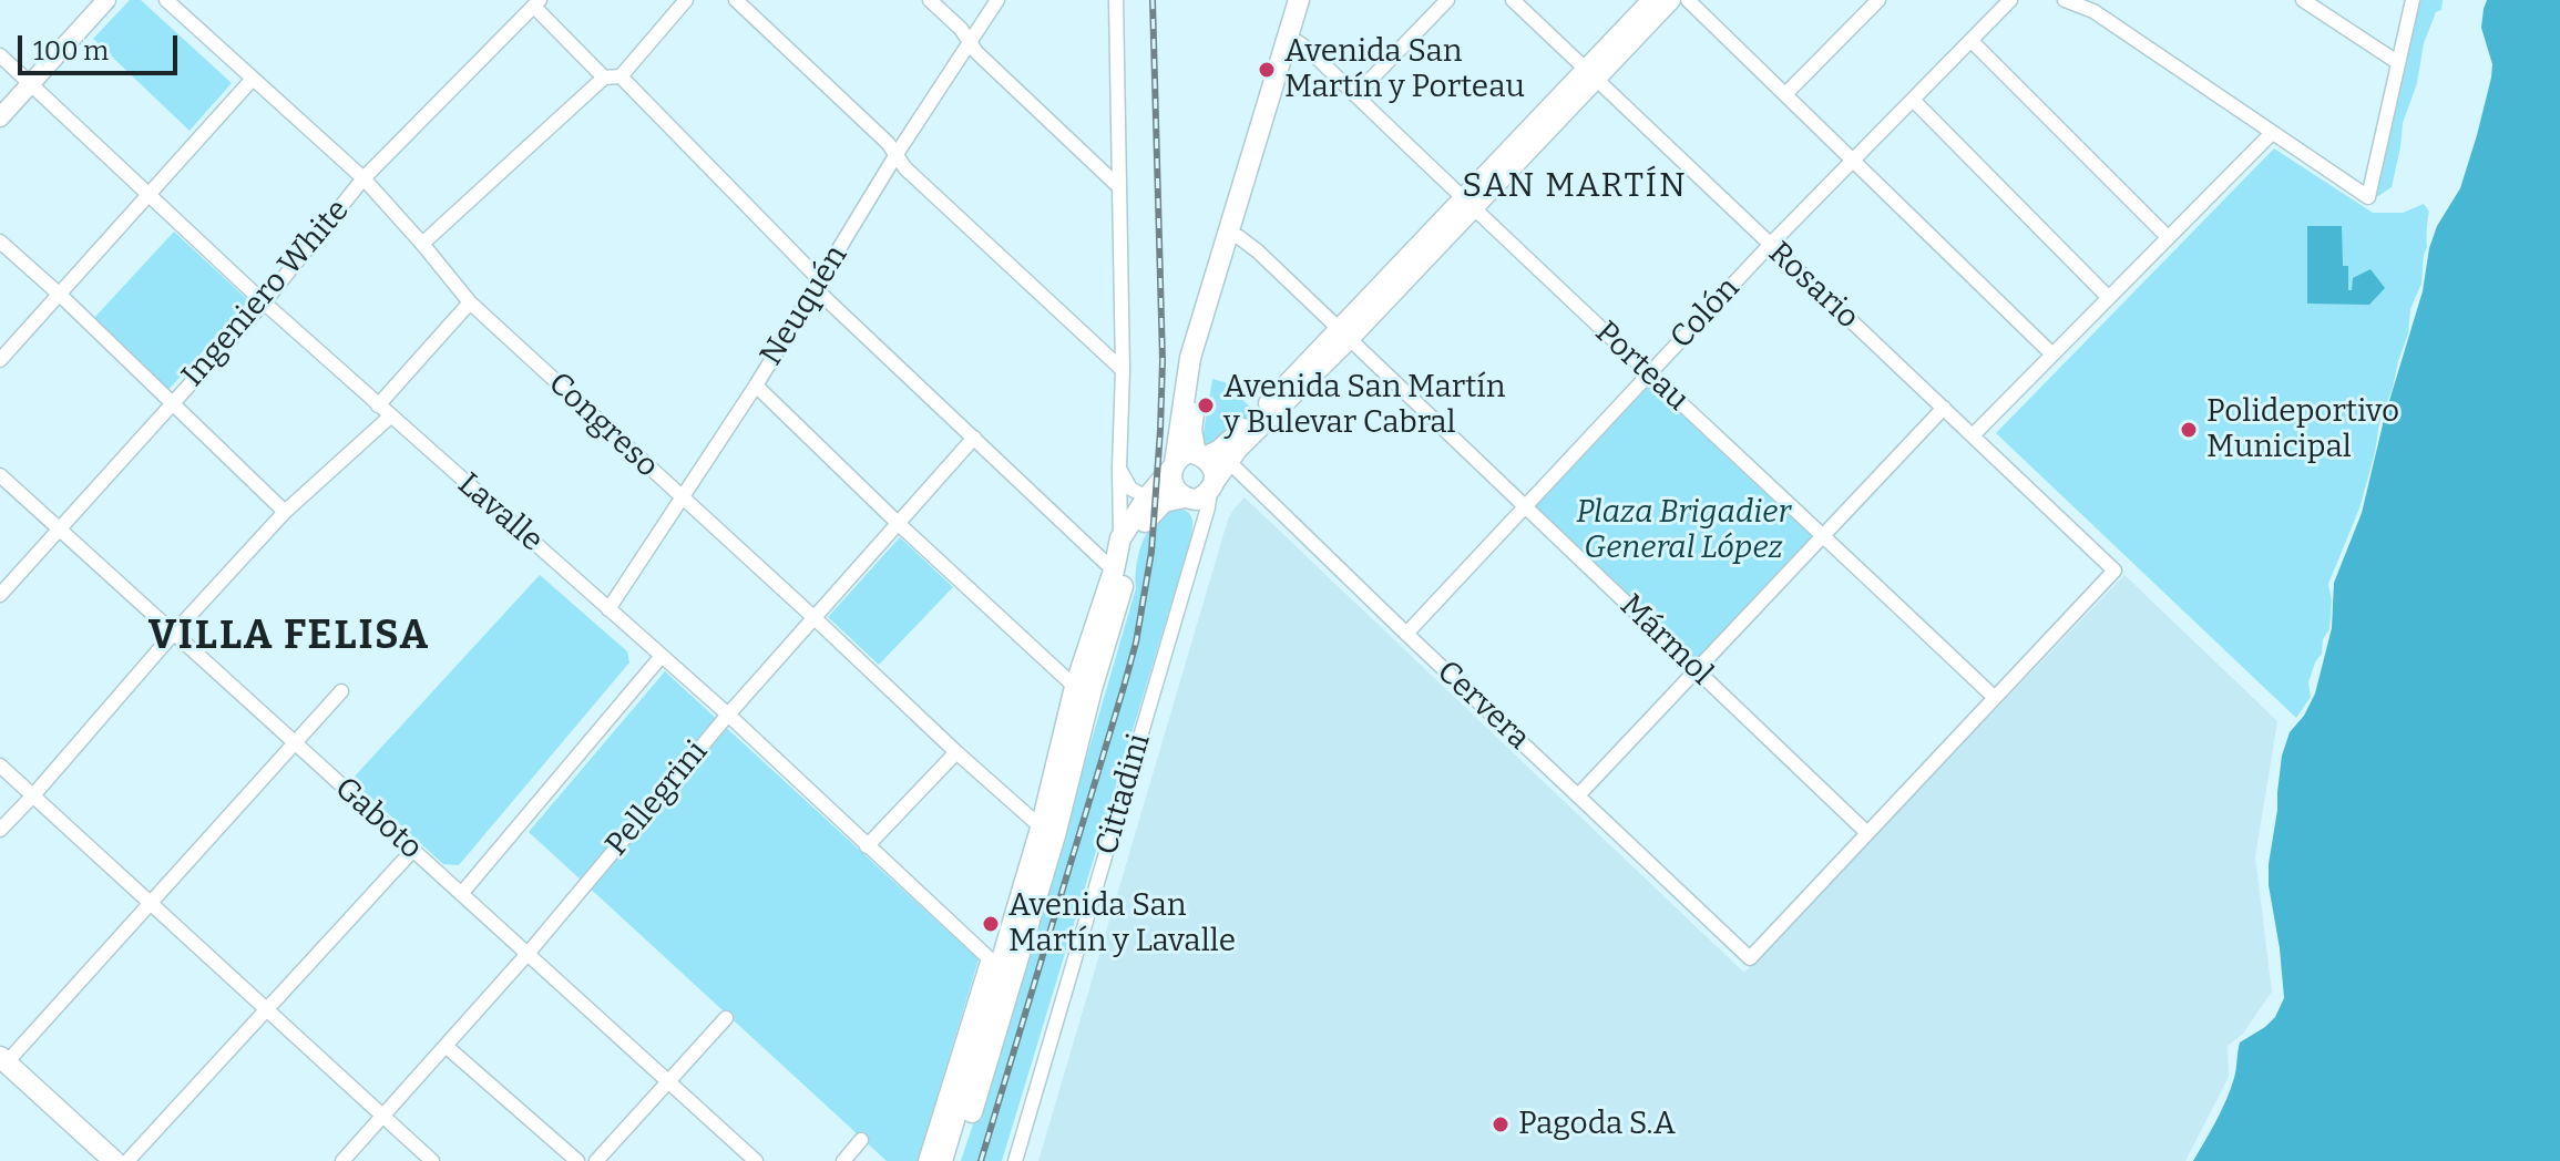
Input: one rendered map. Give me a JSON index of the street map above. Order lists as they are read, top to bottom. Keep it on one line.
{"streets":{"street":["Rosario","Ingeniero White","Neuquén","Colón","Porteau","Congreso","Lavalle","Mármol","Cervera","Cittadini","Pellegrini","Gaboto"]},"crossings":[["Rosario","Colón"],["Rosario","Porteau"],["Ingeniero White","Congreso"],["Ingeniero White","Lavalle"],["Ingeniero White","Gaboto"],["Neuquén","Congreso"],["Neuquén","Lavalle"],["Colón","Porteau"],["Colón","Mármol"],["Colón","Cervera"],["Congreso","Pellegrini"],["Lavalle","Pellegrini"],["Mármol","Cervera"],["Cervera","Cittadini"],["Pellegrini","Gaboto"]],"districts":["SAN MARTÍN","VILLA FELISA"],"parks":["Plaza Brigadier General López"],"places":["Avenida San Martín y Porteau","Avenida San Martín y Bulevar Cabral","Polideportivo Municipal","Avenida San Martín y Lavalle","Pagoda S.A"],"scale_bar":"100 m"}
